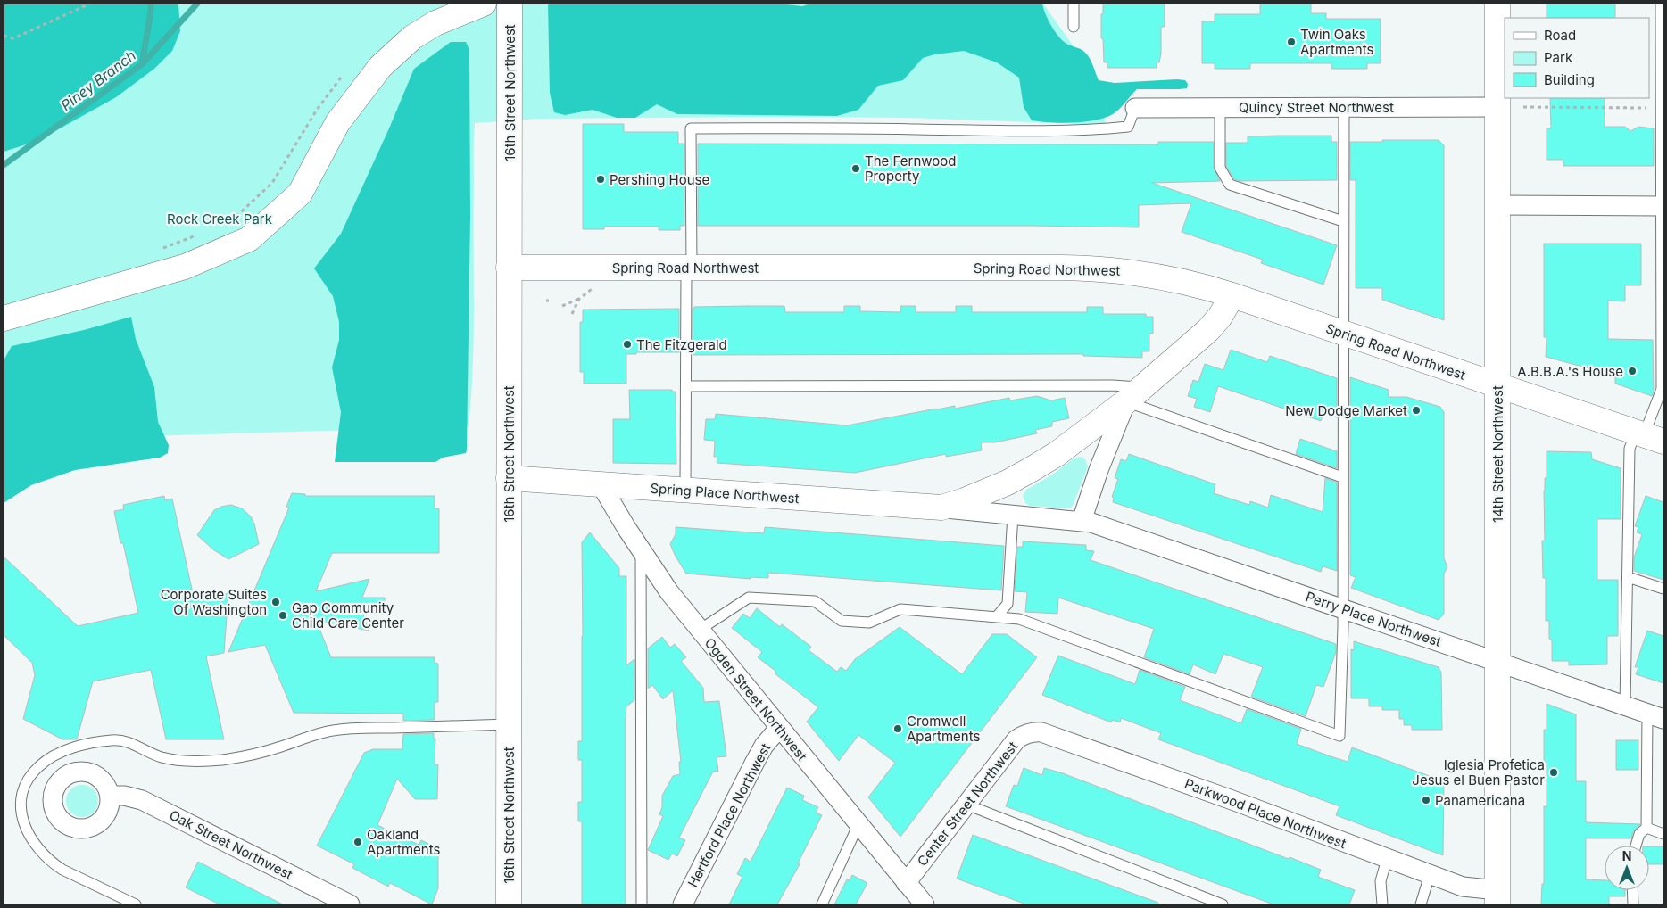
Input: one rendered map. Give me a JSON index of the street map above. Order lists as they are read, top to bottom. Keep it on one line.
{"streets":{"main road":["16th Street Northwest","Spring Road Northwest","14th Street Northwest","Spring Place Northwest"],"street":["Quincy Street Northwest","Perry Place Northwest","Ogden Street Northwest","Center Street Northwest","Parkwood Place Northwest","Hertford Place Northwest","Oak Street Northwest"]},"crossings":[["16th Street Northwest","Spring Road Northwest"],["16th Street Northwest","Spring Place Northwest"],["Quincy Street Northwest","14th Street Northwest"],["Spring Road Northwest","14th Street Northwest"],["Spring Road Northwest","Spring Place Northwest"],["14th Street Northwest","Perry Place Northwest"],["14th Street Northwest","Parkwood Place Northwest"],["Spring Place Northwest","Perry Place Northwest"],["Spring Place Northwest","Ogden Street Northwest"],["Ogden Street Northwest","Center Street Northwest"],["Ogden Street Northwest","Hertford Place Northwest"],["Center Street Northwest","Parkwood Place Northwest"]],"water":["Piney Branch"],"parks":["Rock Creek Park"],"places":["Twin Oaks Apartments","The Fernwood Property","Pershing House","The Fitzgerald","A.B.B.A.'s House","New Dodge Market","Corporate Suites Of Washington","Gap Community Child Care Center","Cromwell Apartments","Iglesia Profetica Jesus el Buen Pastor","Panamericana","Oakland Apartments"],"legend":["Road","Park","Building"],"north":"top"}
